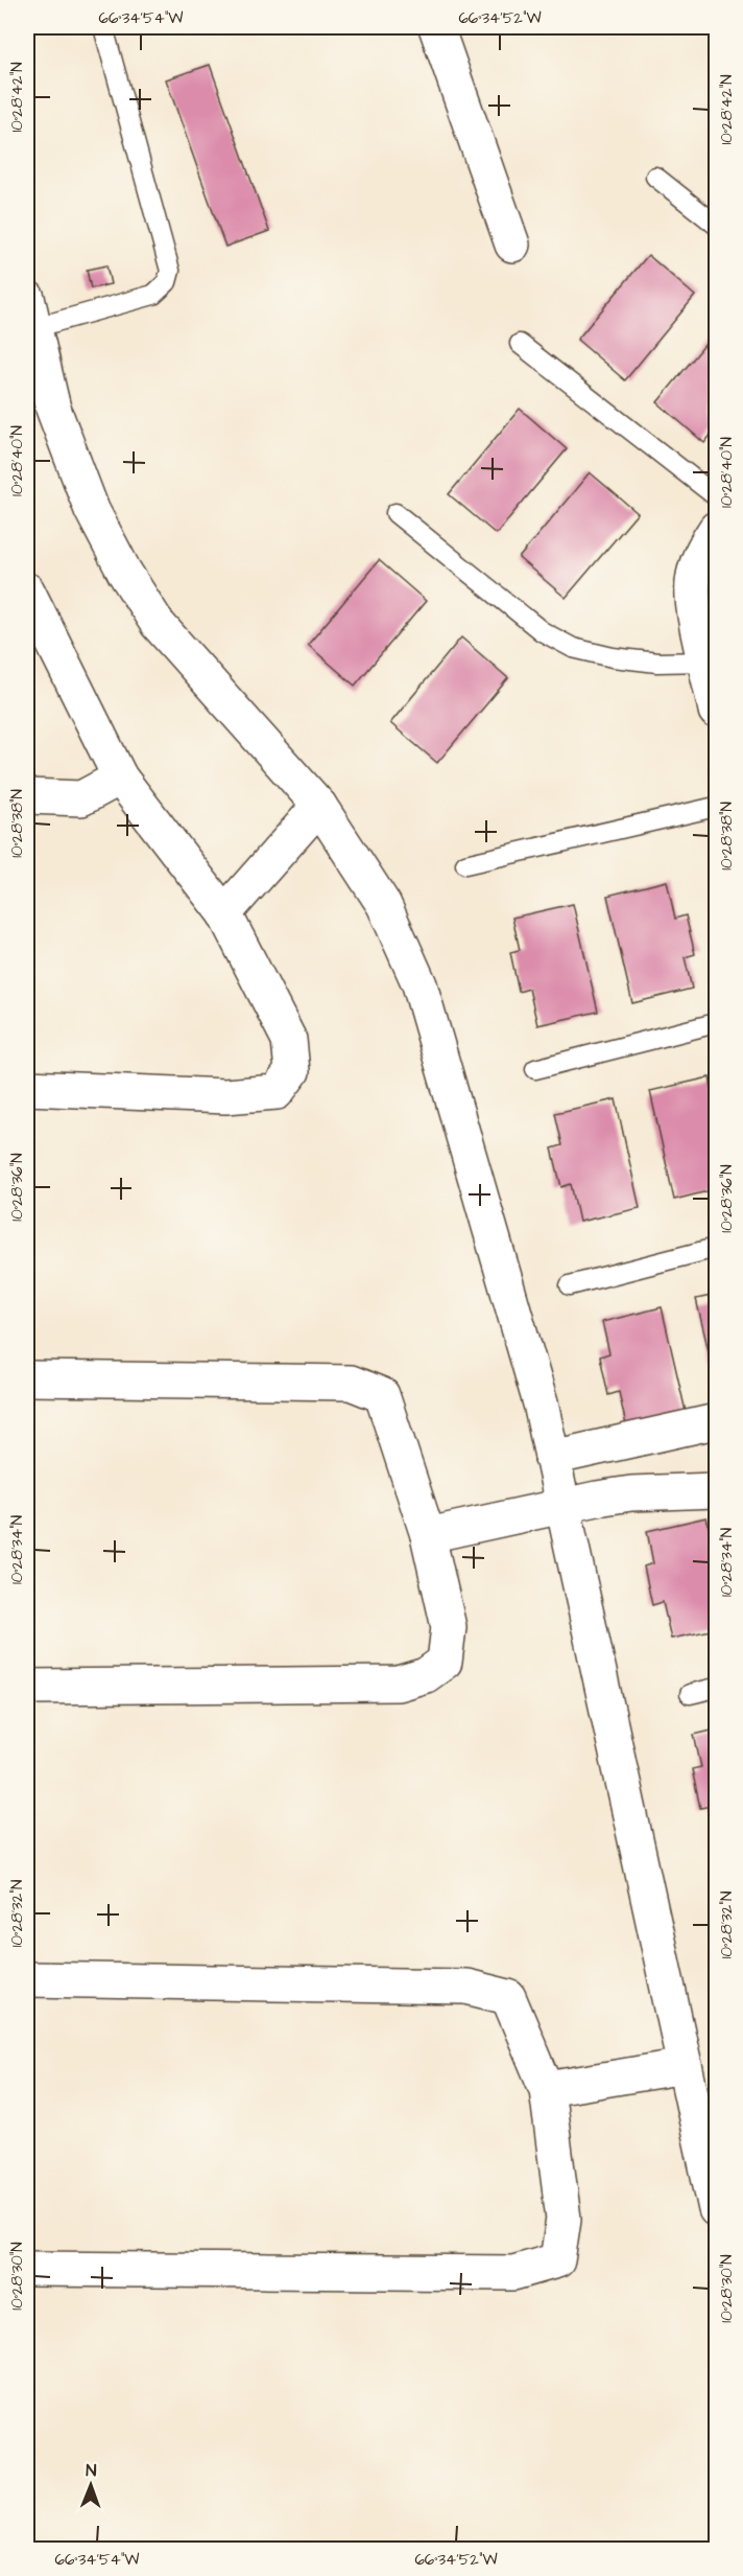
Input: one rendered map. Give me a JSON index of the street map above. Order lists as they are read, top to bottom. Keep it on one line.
{"north":"top","coordinates":["66°34'54\"W","66°34'52\"W","10°28'42\"N","10°28'40\"N","10°28'38\"N","10°28'36\"N","10°28'34\"N","10°28'32\"N","10°28'30\"N"]}
